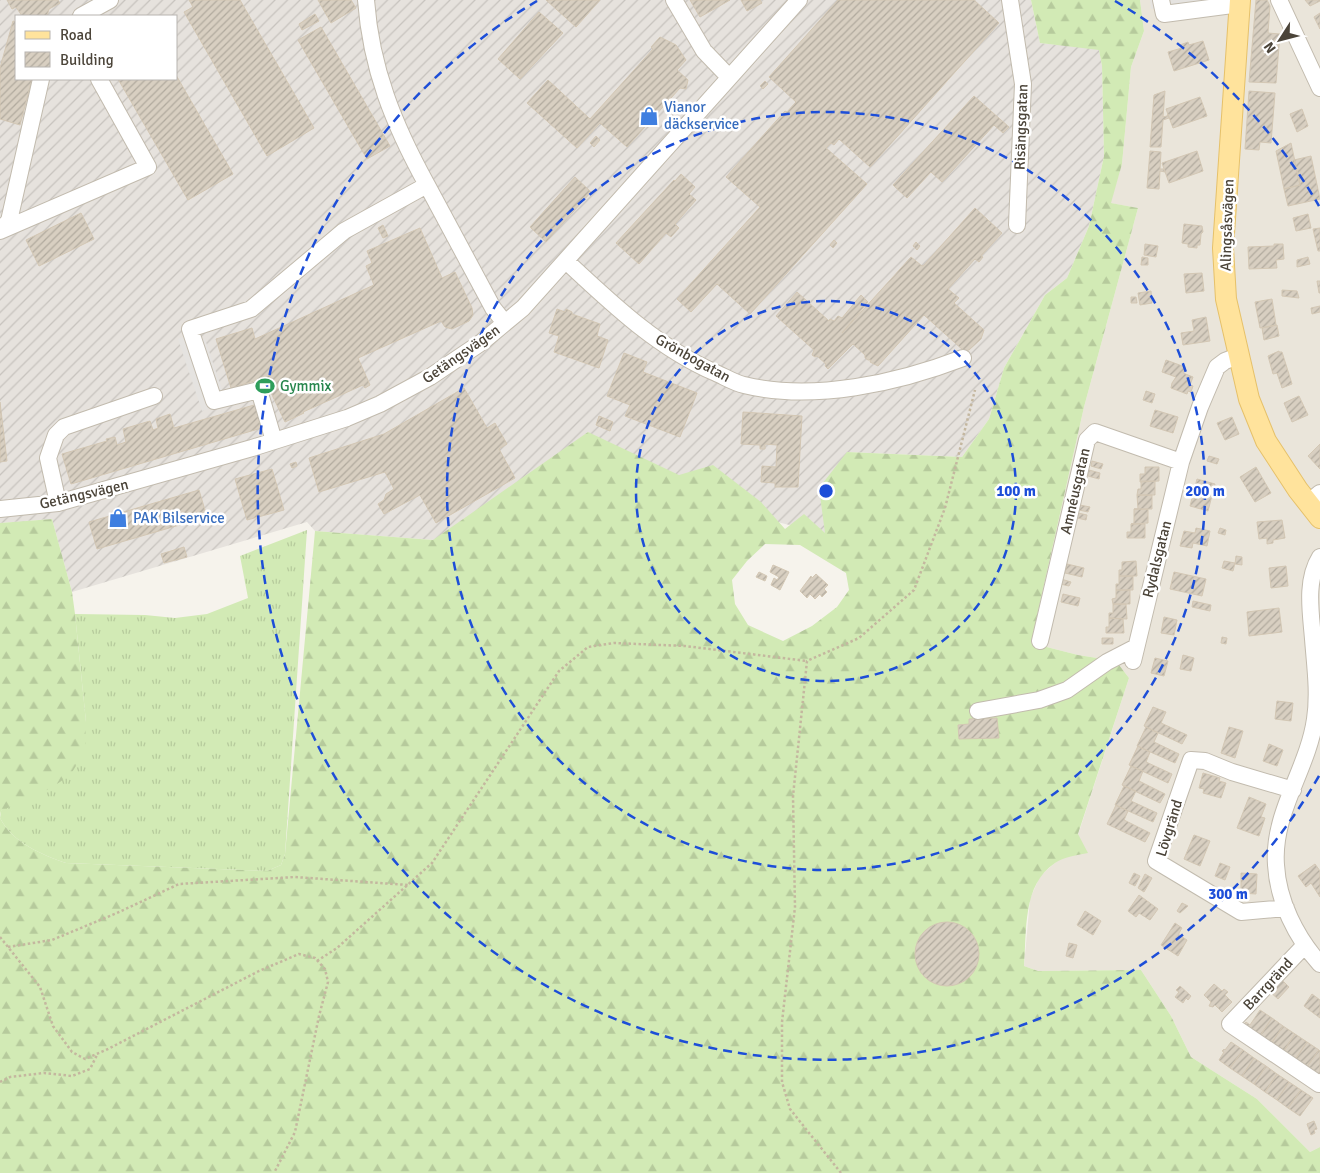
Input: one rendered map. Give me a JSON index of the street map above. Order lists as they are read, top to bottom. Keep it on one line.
{"streets":{"main road":["Alingsåsvägen"],"street":["Risängsgatan","Getängsvägen","Grönbogatan","Amnéusgatan","Rydalsgatan","Lövgränd","Barrgränd"]},"crossings":[["Alingsåsvägen","Rydalsgatan"],["Getängsvägen","Grönbogatan"],["Amnéusgatan","Rydalsgatan"]],"places":{"shop":["Vianor däckservice","PAK Bilservice"],"sports":["Gymmix"]},"legend":["Road","Building"],"north":"bottom left","rings":["100 m","200 m","300 m"]}
